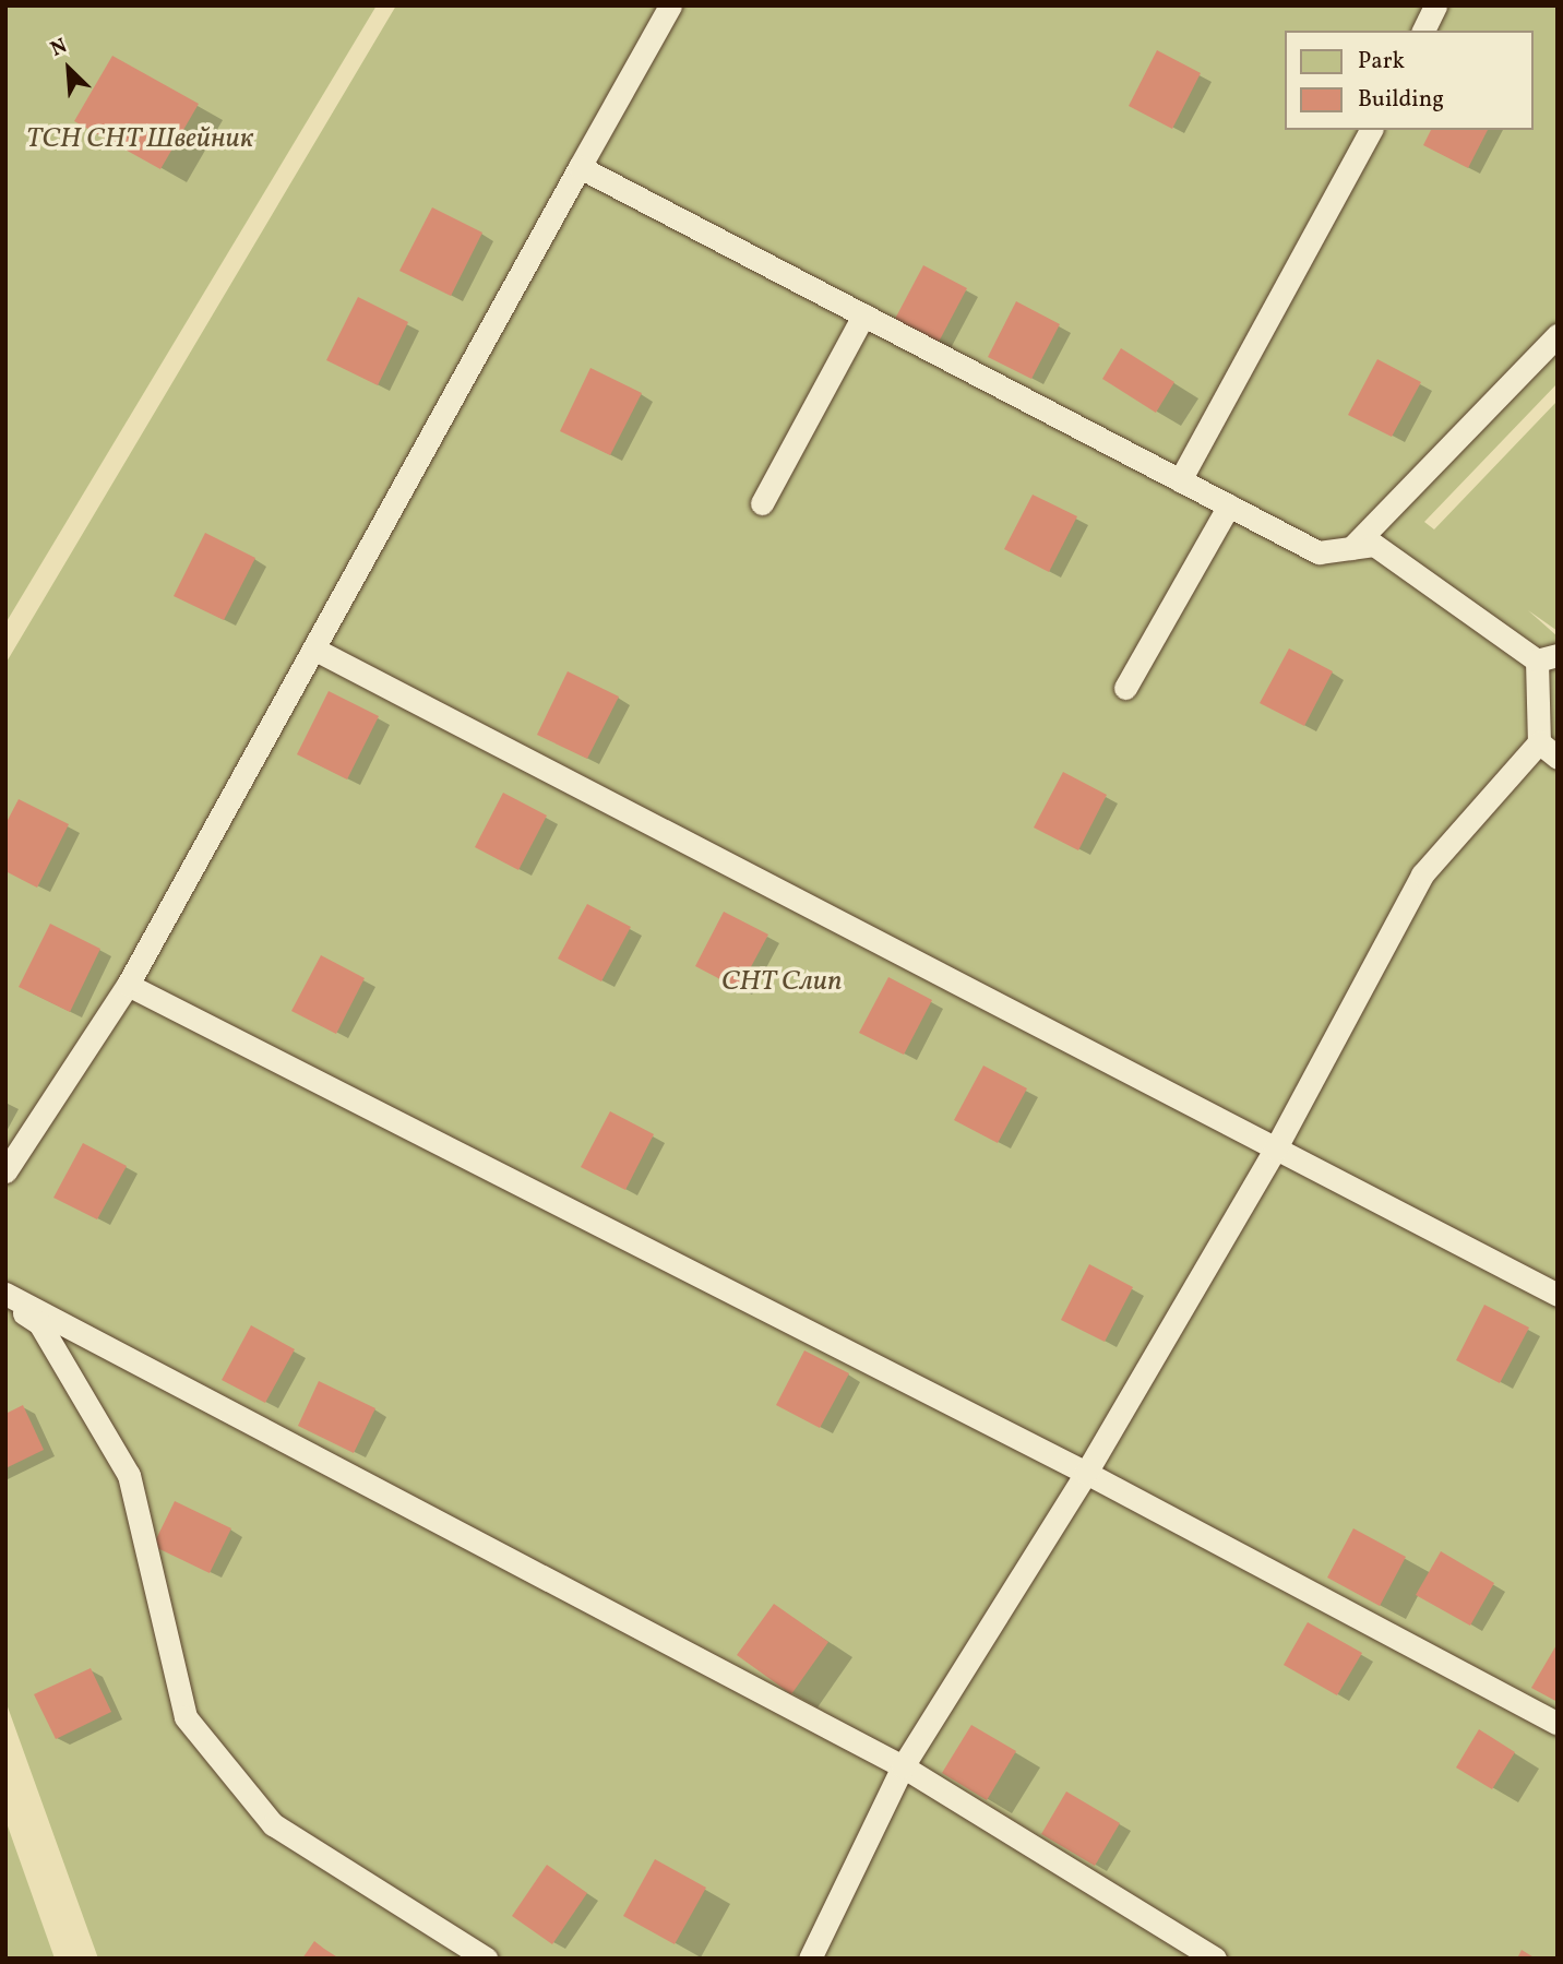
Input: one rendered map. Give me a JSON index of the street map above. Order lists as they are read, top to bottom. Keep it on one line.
{"parks":["ТСН СНТ Швейник","СНТ Слип"],"legend":["Park","Building"],"north":"top left"}
